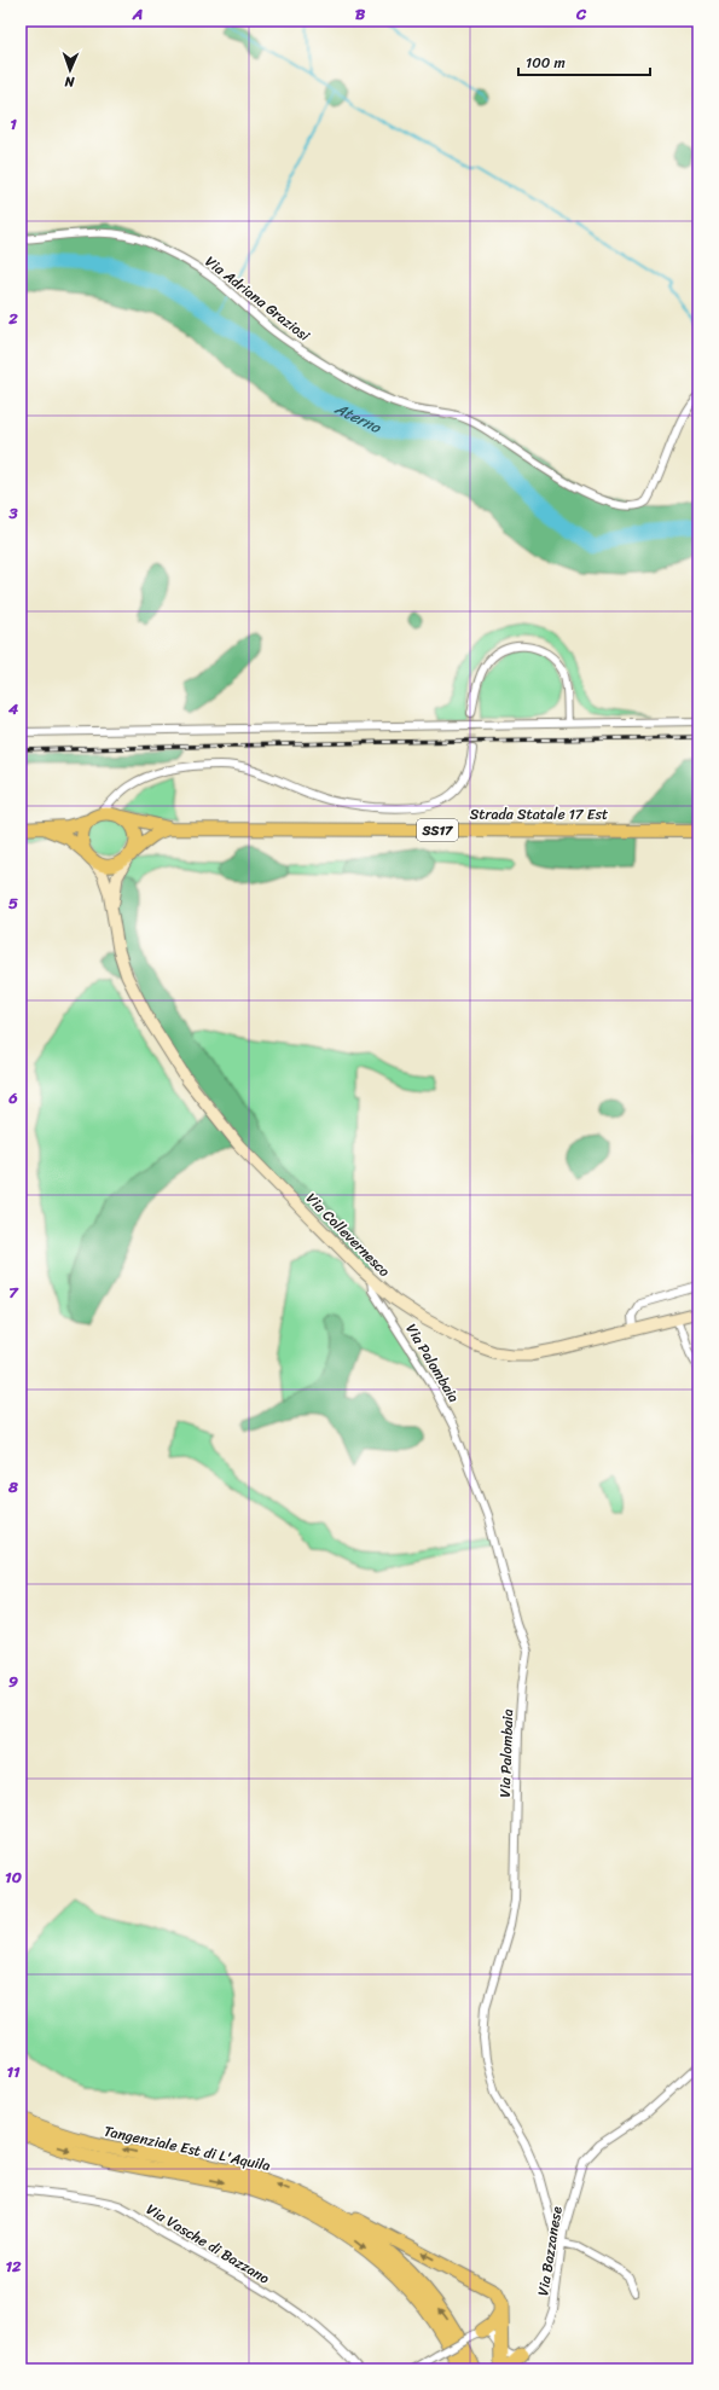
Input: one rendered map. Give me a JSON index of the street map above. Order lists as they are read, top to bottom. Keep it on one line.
{"streets":{"highway":["Tangenziale Est di L'Aquila"],"main road":["Strada Statale 17 Est","SS17"],"street":["Via Adriana Graziosi","Via Collevernesco","Via Palombaia","Via Vasche di Bazzano","Via Bazzanese"]},"crossings":[["Strada Statale 17 Est","SS17"],["Strada Statale 17 Est","Via Collevernesco"],["SS17","Via Collevernesco"],["Via Collevernesco","Via Palombaia"],["Via Palombaia","Via Bazzanese"]],"water":["Aterno"],"scale_bar":"100 m","north":"bottom","grid":{"columns":["A","B","C"],"rows":["1","2","3","4","5","6","7","8","9","10","11","12"]}}
